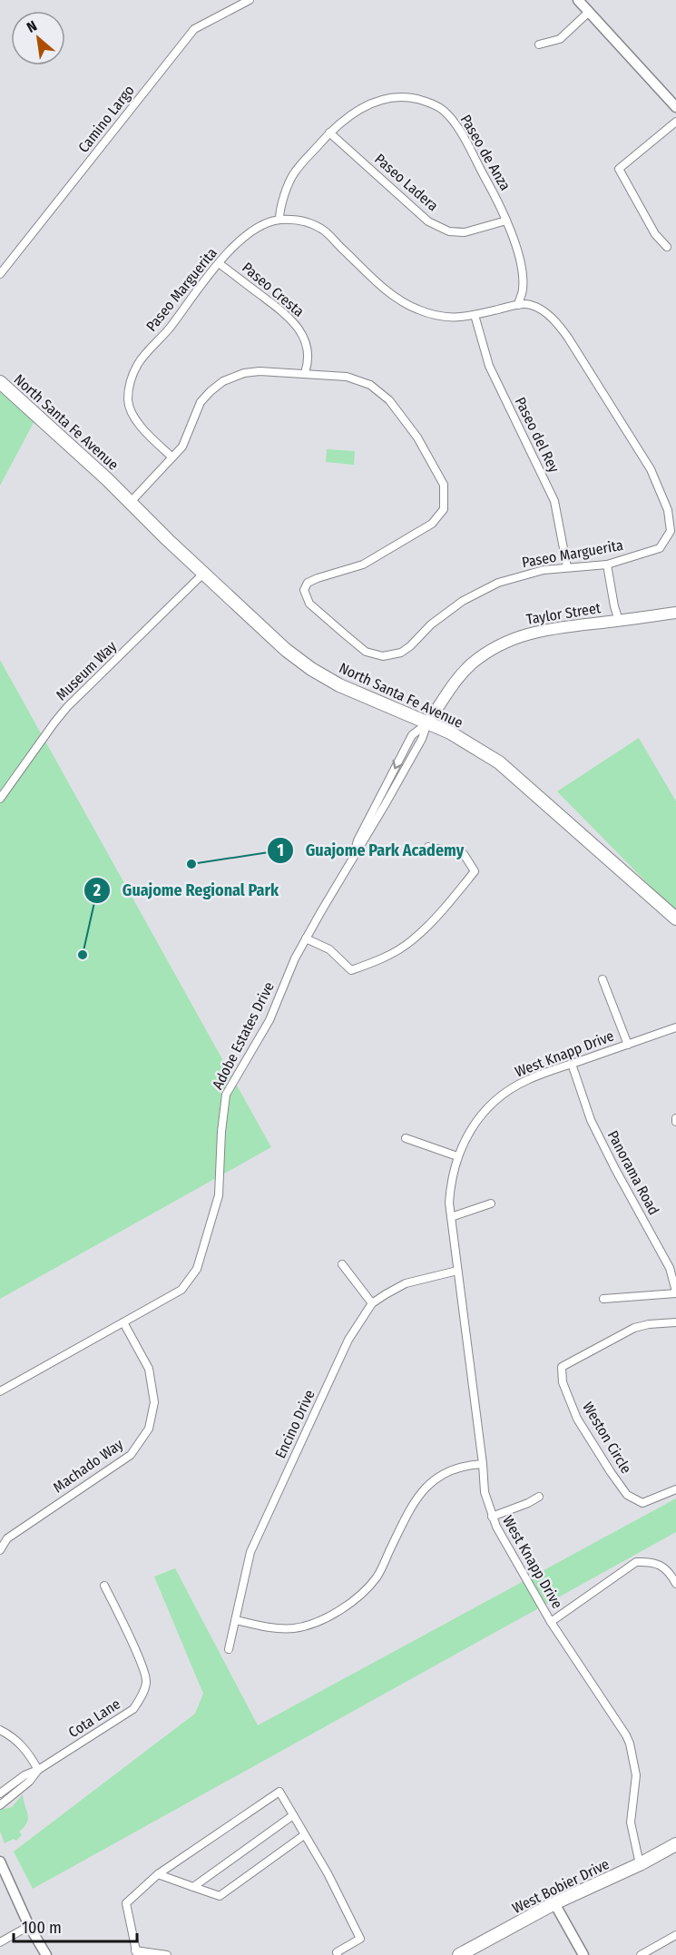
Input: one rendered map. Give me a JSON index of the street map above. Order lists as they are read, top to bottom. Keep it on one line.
{"streets":{"main road":["North Santa Fe Avenue","Taylor Street","West Bobier Drive"],"street":["Camino Largo","Paseo de Anza","Paseo Ladera","Paseo Marguerita","Paseo Cresta","Paseo del Rey","Museum Way","Adobe Estates Drive","West Knapp Drive","Panorama Road","Encino Drive","Weston Circle","Machado Way","Cota Lane"]},"crossings":[["Paseo de Anza","Paseo Ladera"],["Paseo de Anza","Paseo Marguerita"],["Paseo Marguerita","Paseo Cresta"],["Paseo Marguerita","Paseo del Rey"],["North Santa Fe Avenue","Taylor Street"],["North Santa Fe Avenue","Museum Way"],["North Santa Fe Avenue","Adobe Estates Drive"],["Taylor Street","Adobe Estates Drive"],["Adobe Estates Drive","Machado Way"],["West Knapp Drive","Panorama Road"],["West Knapp Drive","Encino Drive"],["West Knapp Drive","West Bobier Drive"]],"places":["Guajome Park Academy","Guajome Regional Park"],"scale_bar":"100 m","north":"top left"}
